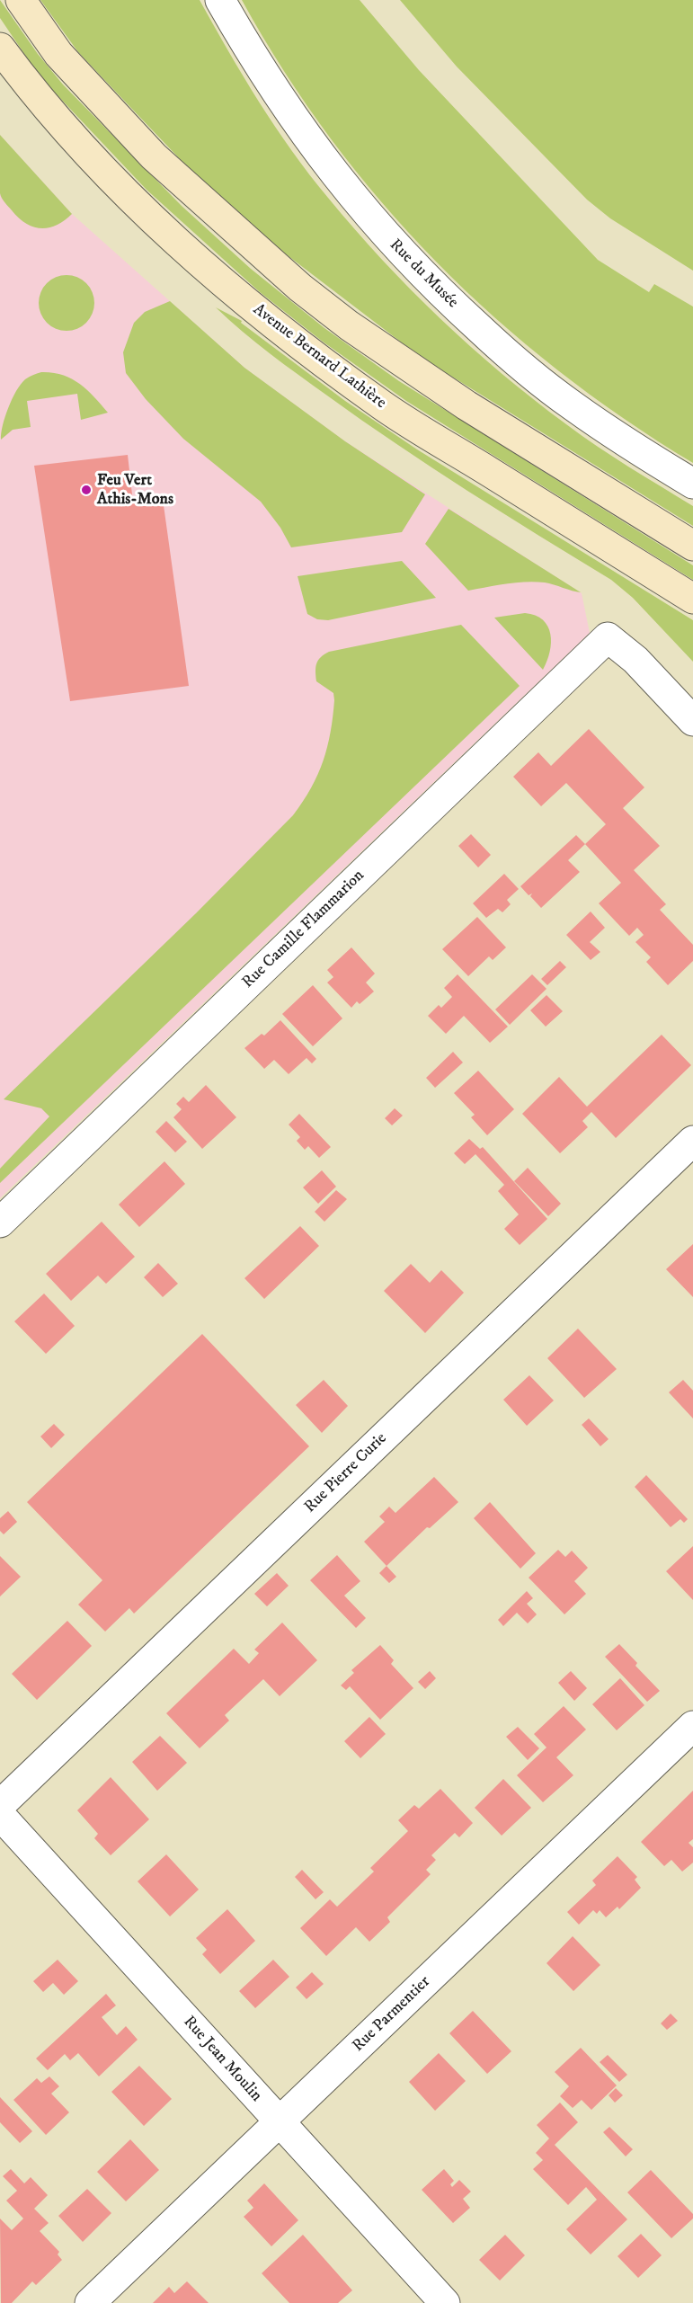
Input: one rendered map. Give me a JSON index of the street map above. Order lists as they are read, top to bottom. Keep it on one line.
{"streets":{"main road":["Avenue Bernard Lathière"],"street":["Rue du Musée","Rue Camille Flammarion","Rue Pierre Curie","Rue Parmentier","Rue Jean Moulin"]},"crossings":[["Rue Parmentier","Rue Jean Moulin"]],"places":["Feu Vert Athis-Mons"]}
